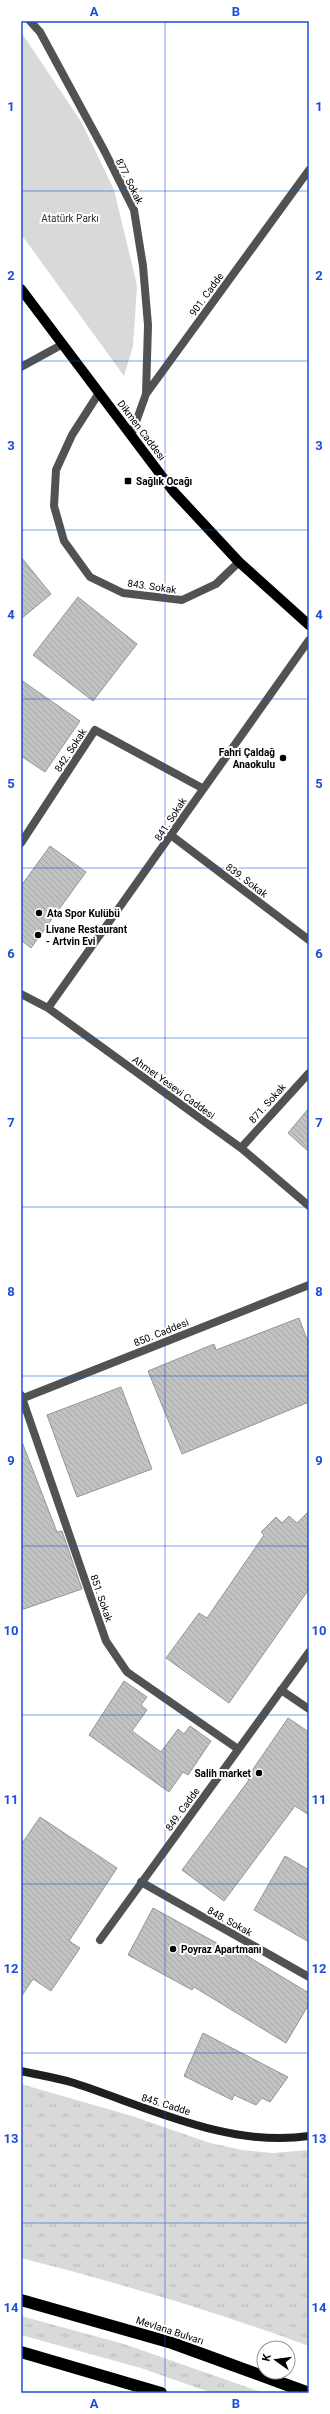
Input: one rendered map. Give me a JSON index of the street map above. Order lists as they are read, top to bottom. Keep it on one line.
{"streets":{"highway":["Mevlana Bulvarı"],"main road":["Dikmen Caddesi"],"street":["877. Sokak","901. Cadde","843. Sokak","842. Sokak","841. Sokak","839. Sokak","Ahmet Yesevi Caddesi","871. Sokak","850. Caddesi","851. Sokak","849. Cadde","848. Sokak","845. Cadde"]},"crossings":[["877. Sokak","901. Cadde"],["901. Cadde","Dikmen Caddesi"],["Dikmen Caddesi","843. Sokak"],["842. Sokak","841. Sokak"],["841. Sokak","839. Sokak"],["841. Sokak","Ahmet Yesevi Caddesi"],["Ahmet Yesevi Caddesi","871. Sokak"],["850. Caddesi","851. Sokak"],["851. Sokak","849. Cadde"],["849. Cadde","848. Sokak"]],"parks":["Atatürk Parkı"],"places":{"transit":["Sağlık Ocağı"],"other":["Fahri Çaldağ Anaokulu","Ata Spor Kulübü","Livane Restaurant - Artvin Evi","Salih market","Poyraz Apartmanı"]},"north":"left","grid":{"columns":["A","B"],"rows":["1","2","3","4","5","6","7","8","9","10","11","12","13","14"]}}
